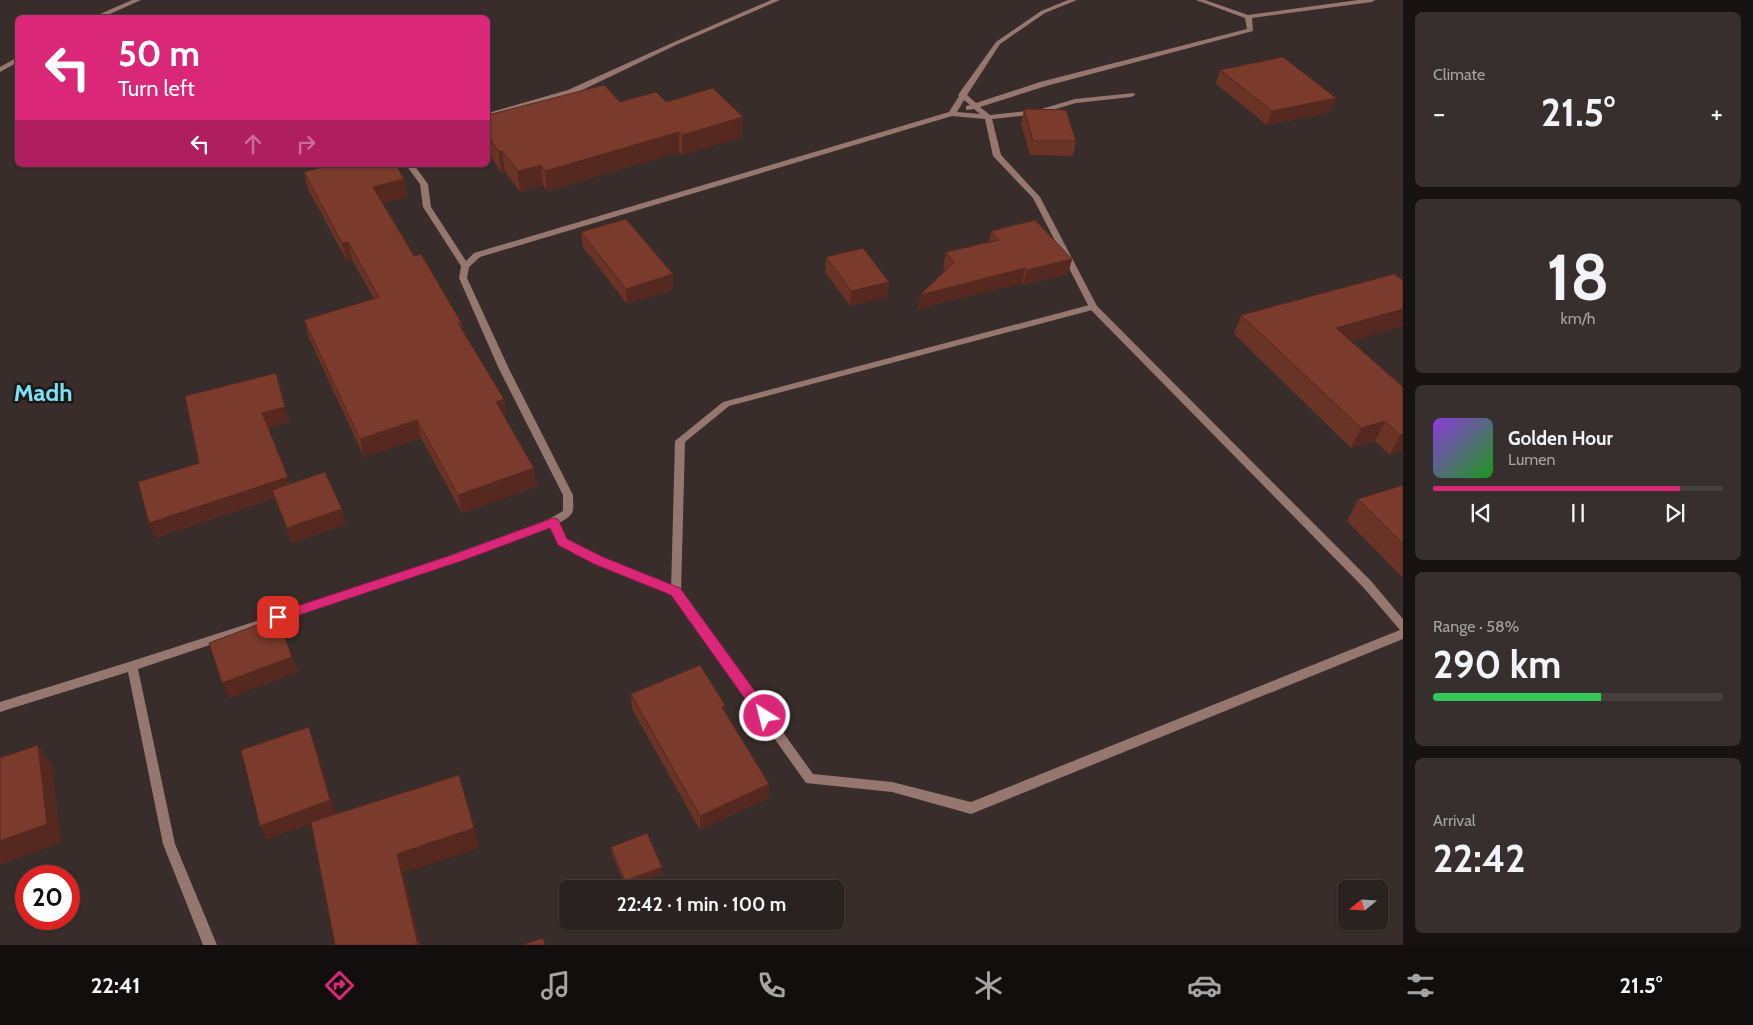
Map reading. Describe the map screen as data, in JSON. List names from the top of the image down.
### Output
{
  "districts": ["Madh"],
  "north": "left",
  "page": {
    "tile": [
      "Climate",
      ["18", "km/h"],
      ["Range · 58%", "290 km"],
      ["Arrival", "22:42"]
    ],
    "turn": ["50 m", "Turn left"],
    "heat": ["−", "21.5°", "+"],
    "song": ["Golden Hour", "Lumen"],
    "limit": "20",
    "trip": "22:42 · 1 min · 100 m",
    "tabs": ["22:41", "21.5°"]
  }
}
